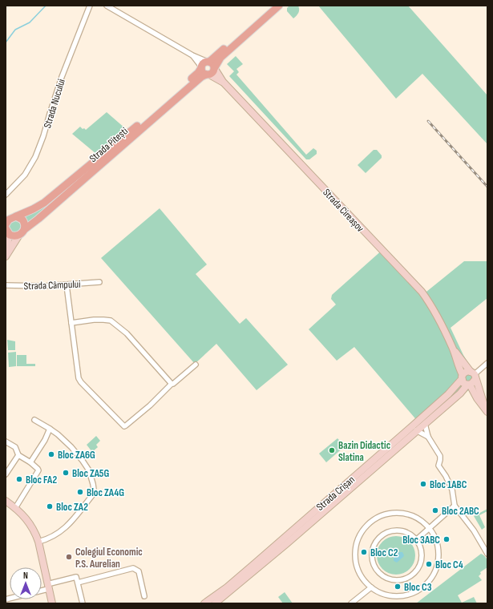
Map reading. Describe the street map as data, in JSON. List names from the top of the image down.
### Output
{
  "streets": {
    "main road": ["Strada Pitești", "Strada Cireașov", "Strada Crișan"],
    "street": ["Strada Nucului", "Strada Câmpului"]
  },
  "crossings": [
    ["Strada Pitești", "Strada Cireașov"],
    ["Strada Cireașov", "Strada Crișan"]
  ],
  "places": [
    "Bazin Didactic Slatina",
    "Bloc ZA6G",
    "Bloc ZA5G",
    "Bloc FA2",
    "Bloc 1ABC",
    "Bloc ZA4G",
    "Bloc ZA2",
    "Bloc 2ABC",
    "Bloc 3ABC",
    "Bloc C2",
    "Colegiul Economic P.S. Aurelian",
    "Bloc C4",
    "Bloc C3"
  ],
  "north": "top"
}
